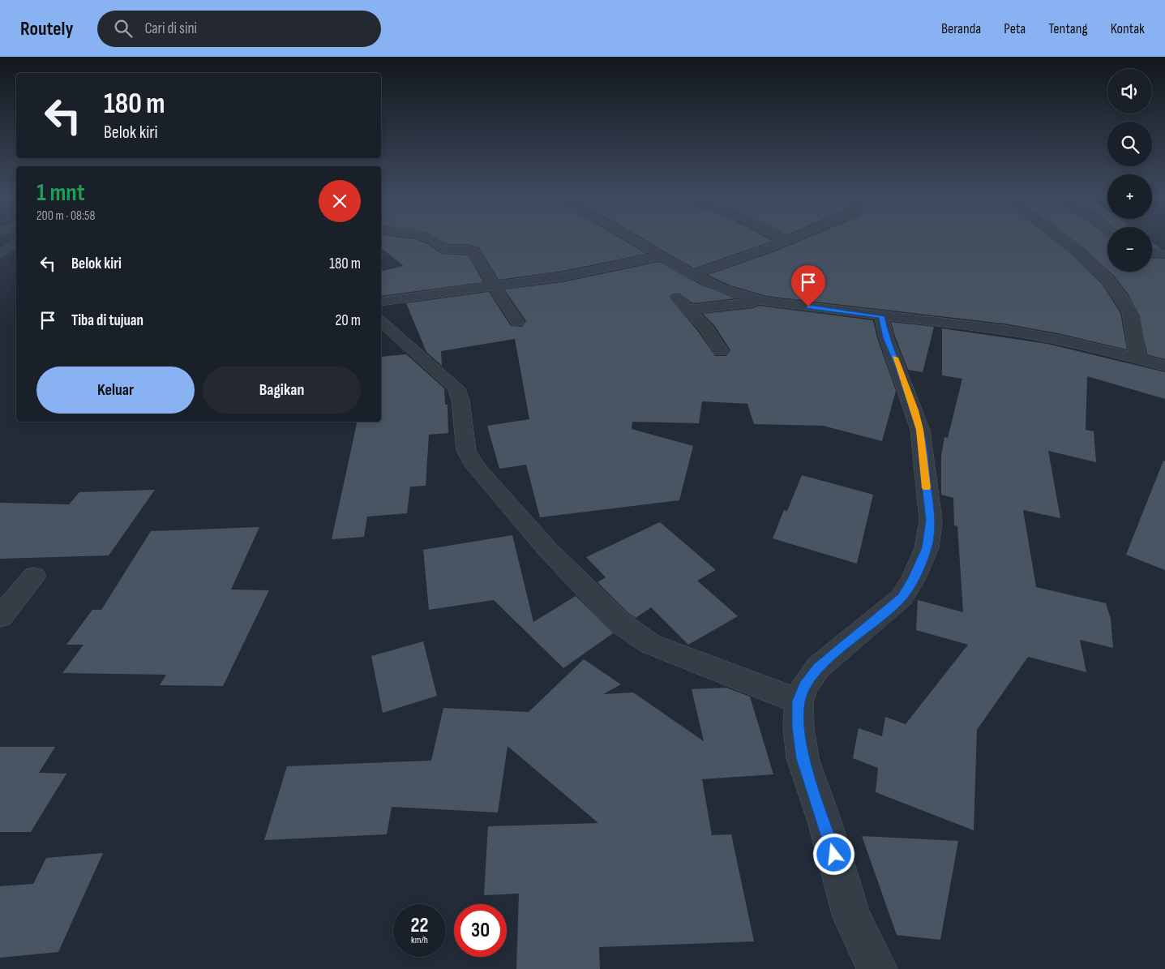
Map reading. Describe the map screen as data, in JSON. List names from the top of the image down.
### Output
{
  "page": {
    "header": "Routely",
    "search": "Cari di sini",
    "nav": [
      "Beranda",
      "Peta",
      "Tentang",
      "Kontak"
    ],
    "map_buttons": ["+", "−"],
    "turn": ["180 m", "Belok kiri"],
    "heading": ["1 mnt", "200 m · 08:58"],
    "list": [
      {
        "name": "Belok kiri",
        "value": "180 m"
      },
      {
        "name": "Tiba di tujuan",
        "value": "20 m"
      }
    ],
    "buttons": ["Keluar", "Bagikan"],
    "speed": "22 km/h",
    "limit": "30"
  }
}
